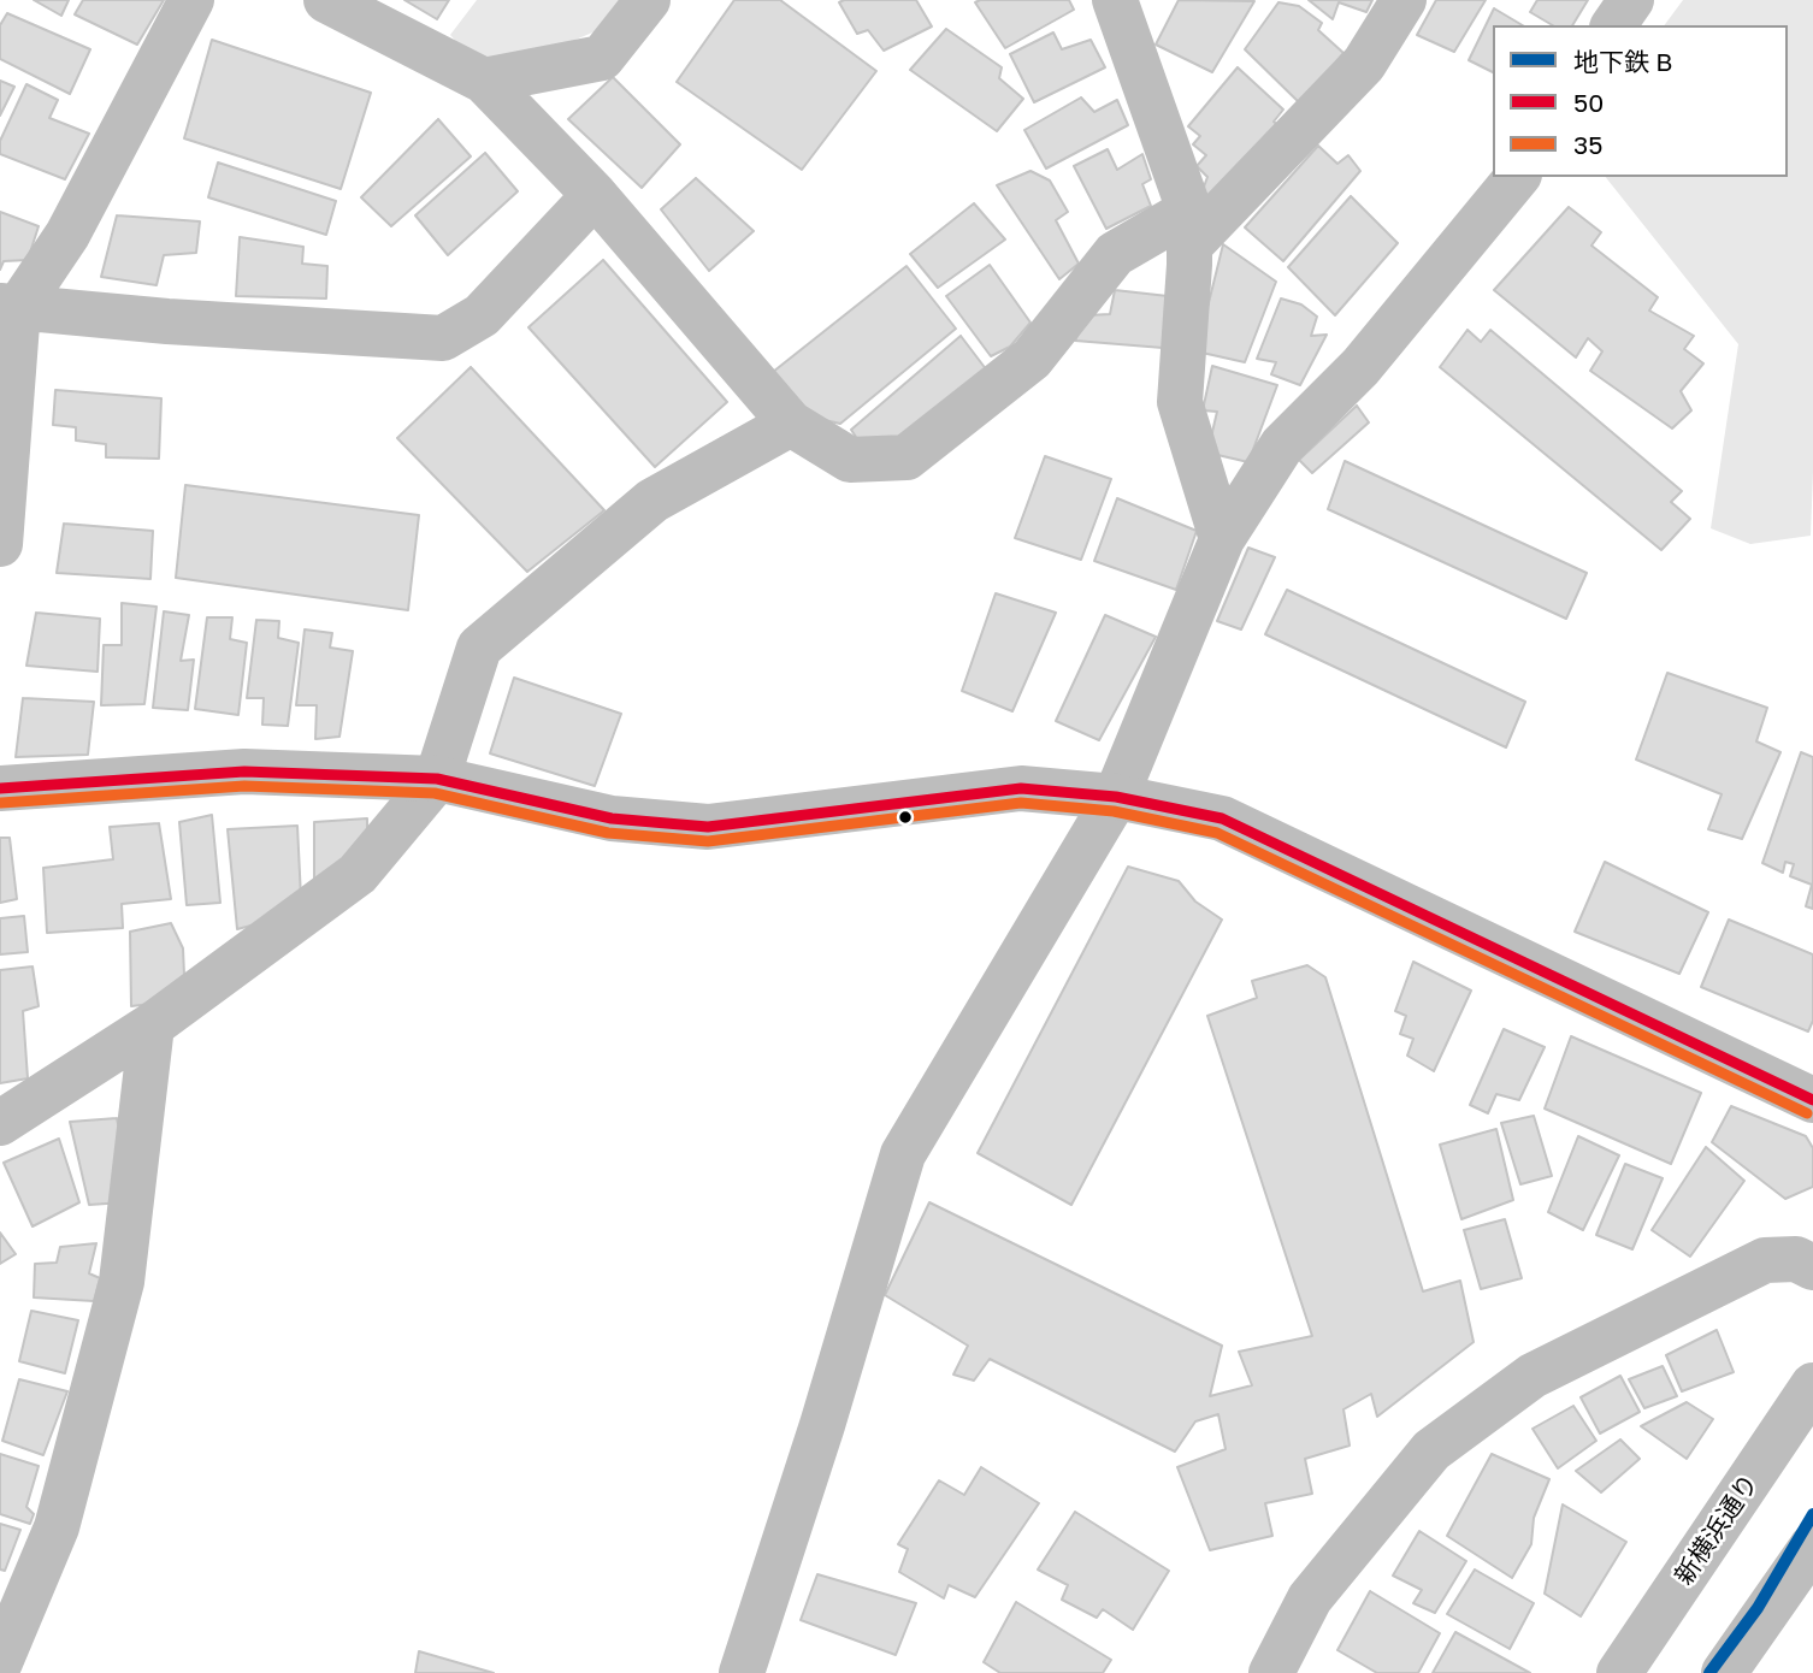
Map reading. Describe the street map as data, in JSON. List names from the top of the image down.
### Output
{
  "streets": {
    "street": ["新横浜通り"]
  },
  "lines": ["transit line 50", "transit line 35", "metro line B"],
  "legend": ["地下鉄 B", "50", "35"]
}
